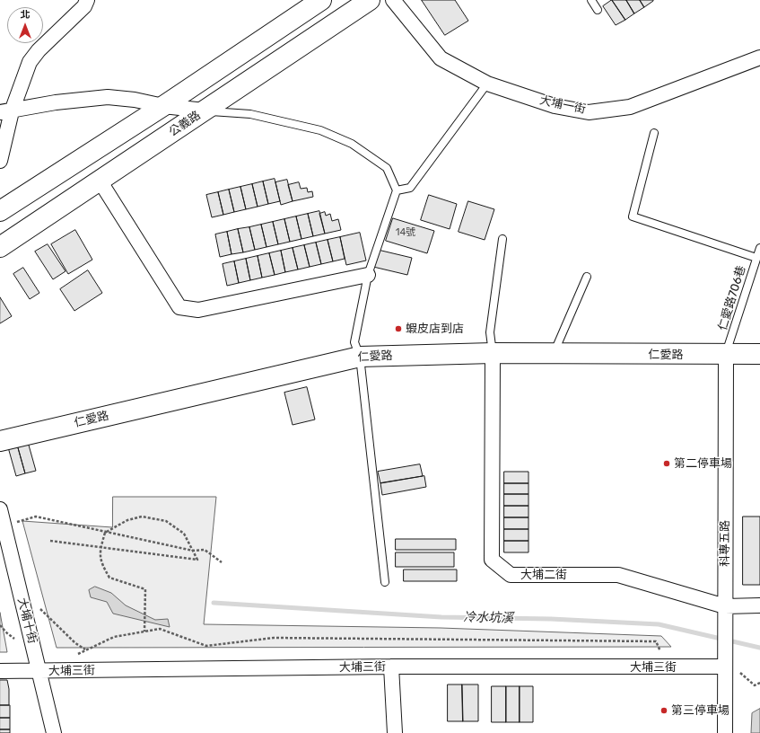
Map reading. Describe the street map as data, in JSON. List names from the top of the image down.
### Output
{
  "streets": {
    "main road": ["公義路", "仁愛路"],
    "street": [
      "大埔一街",
      "科專五路",
      "大埔二街",
      "大埔十街",
      "大埔三街"
    ],
    "lane": ["仁愛路706巷"]
  },
  "crossings": [
    ["仁愛路706巷", "仁愛路"],
    ["仁愛路706巷", "科專五路"],
    ["仁愛路", "科專五路"],
    ["仁愛路", "大埔二街"],
    ["科專五路", "大埔二街"],
    ["科專五路", "大埔三街"],
    ["大埔十街", "大埔三街"]
  ],
  "water": ["冷水坑溪"],
  "places": ["蝦皮店到店", "第二停車場", "第三停車場"],
  "house_numbers": ["14號"],
  "north": "top"
}
